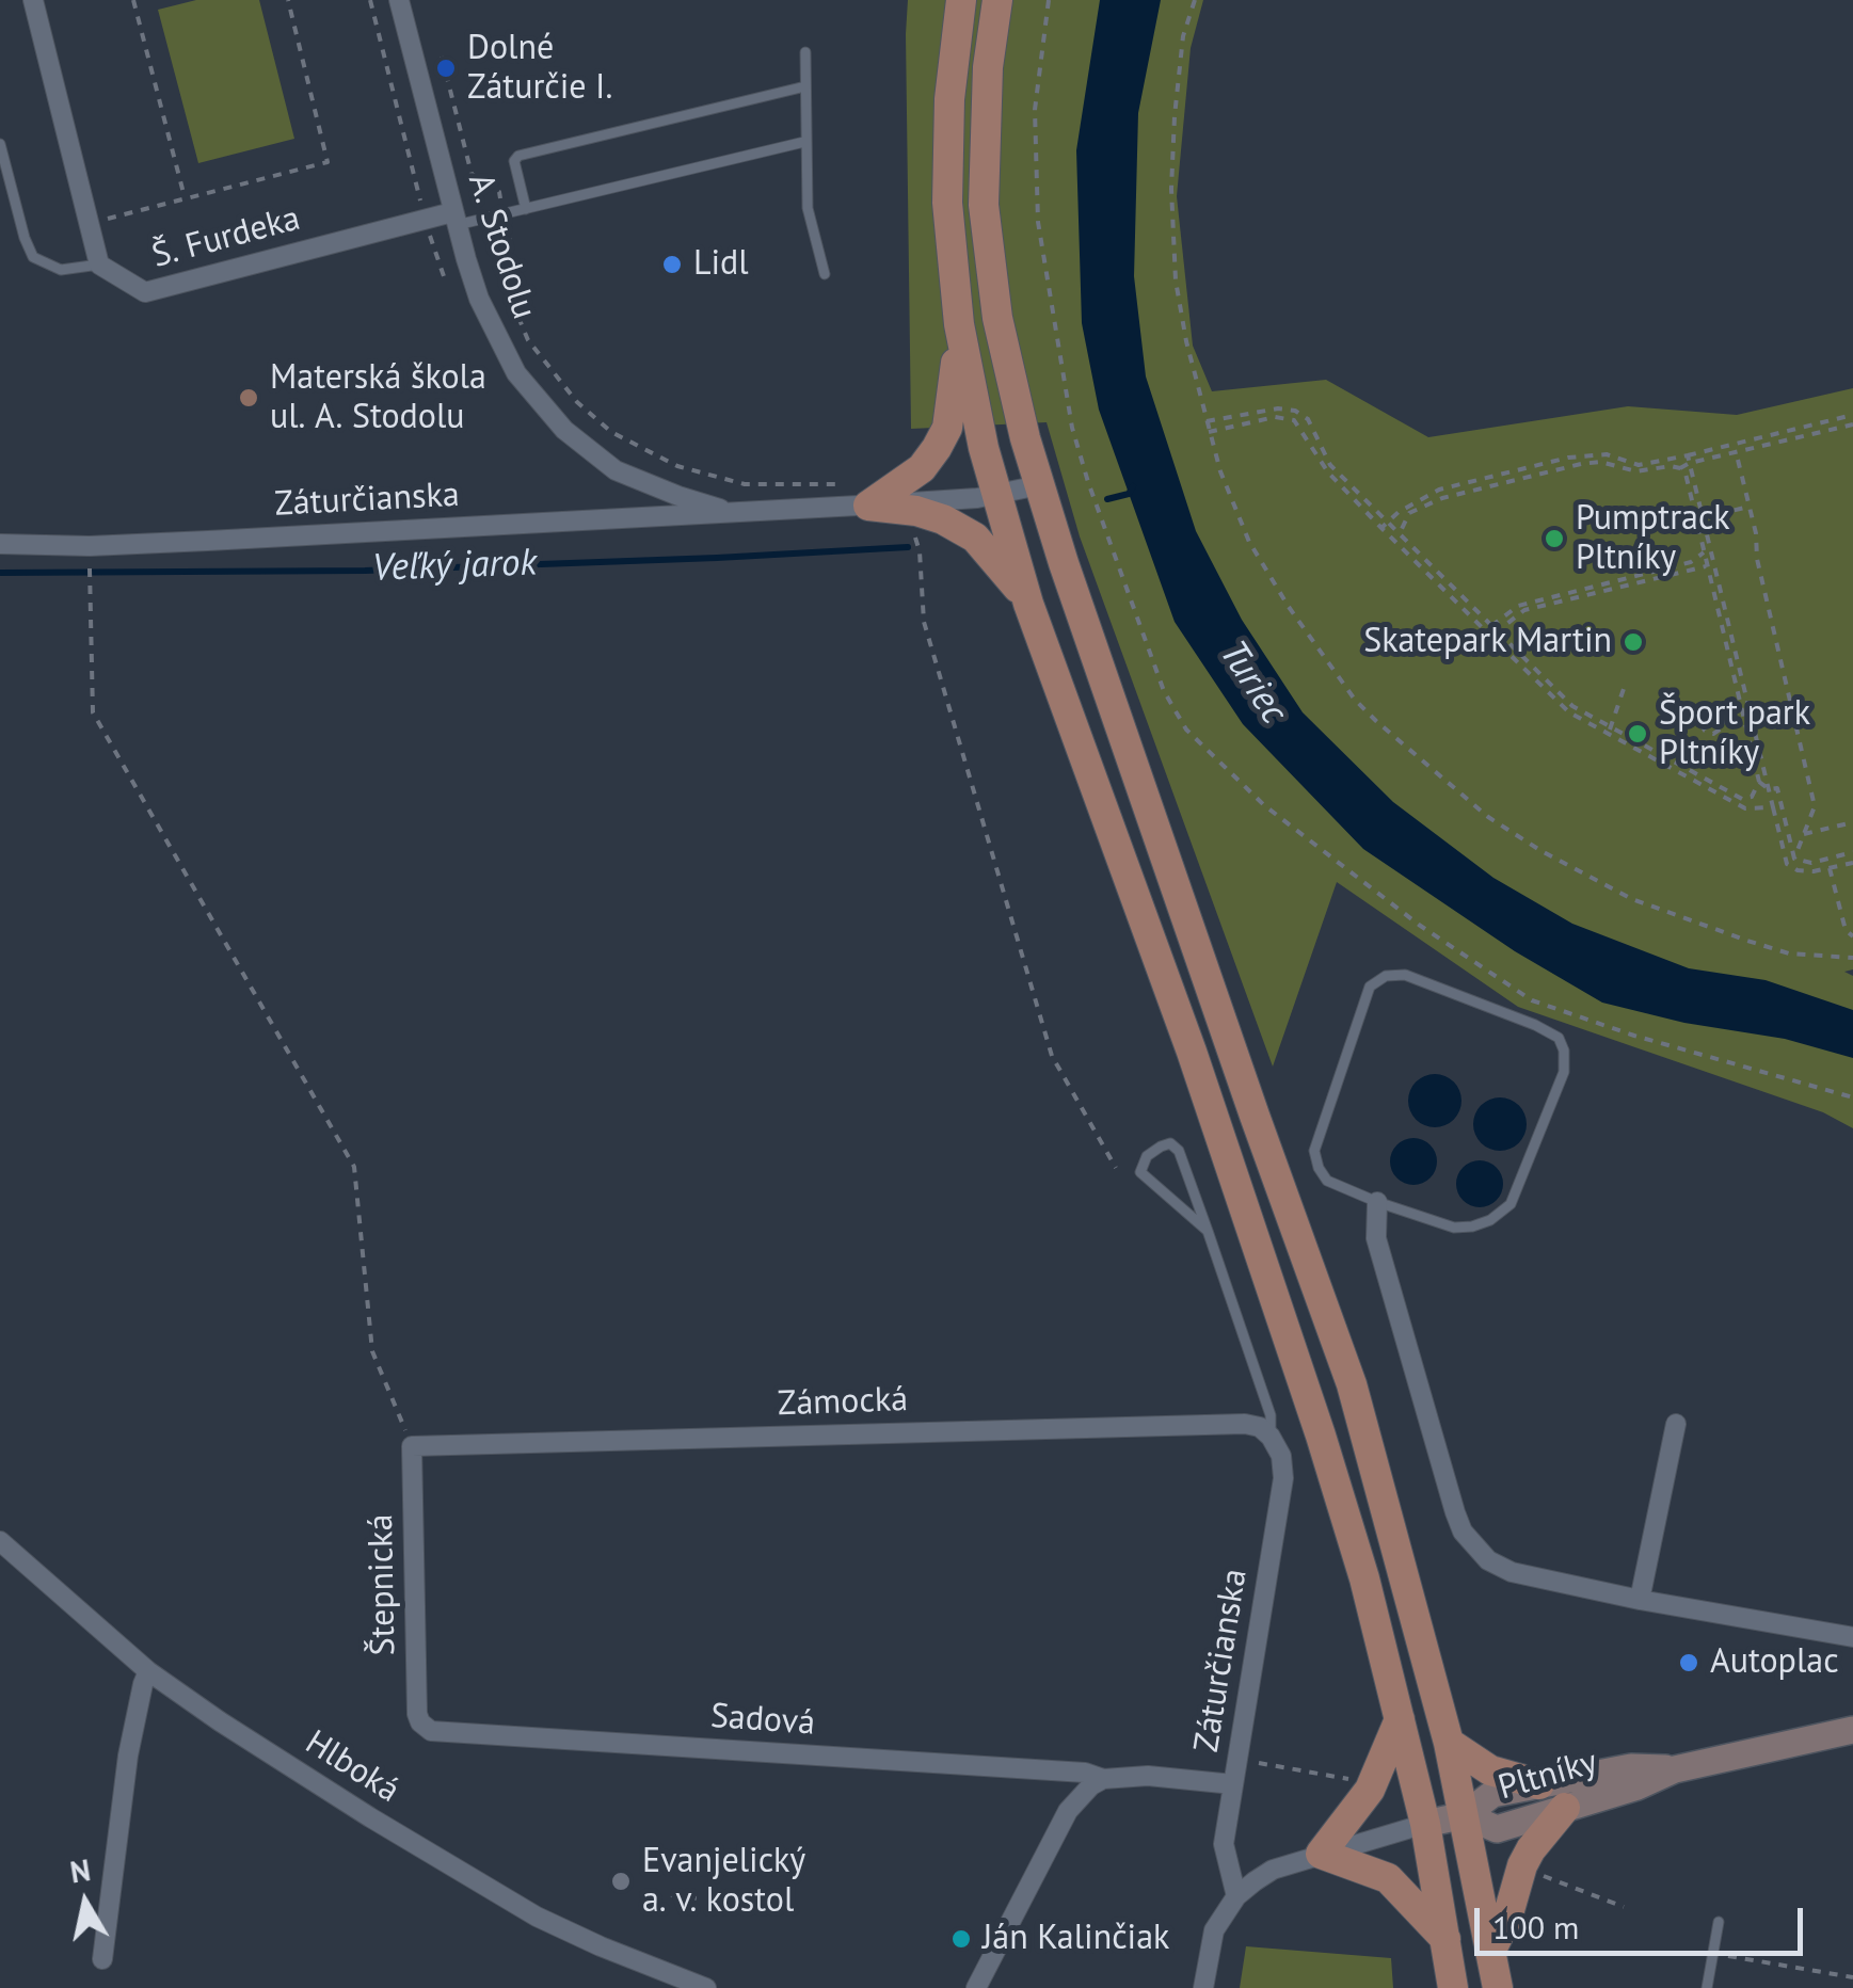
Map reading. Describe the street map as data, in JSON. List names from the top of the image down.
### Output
{
  "streets": {
    "street": [
      "Š. Furdeka",
      "A. Stodolu",
      "Záturčianska",
      "Zámocká",
      "Štepnická",
      "Sadová",
      "Hlboká",
      "Pltníky"
    ]
  },
  "crossings": [
    ["Š. Furdeka", "A. Stodolu"],
    ["A. Stodolu", "Záturčianska"],
    ["Záturčianska", "Zámocká"],
    ["Zámocká", "Štepnická"],
    ["Štepnická", "Sadová"]
  ],
  "water": ["Veľký jarok", "Turiec"],
  "places": [
    "Dolné Záturčie I.",
    "Lidl",
    "Materská škola ul. A. Stodolu",
    "Pumptrack Pltníky",
    "Skatepark Martin",
    "Šport park Pltníky",
    "Autoplac",
    "Evanjelický a. v. kostol",
    "Ján Kalinčiak"
  ],
  "scale_bar": "100 m",
  "north": "top"
}
